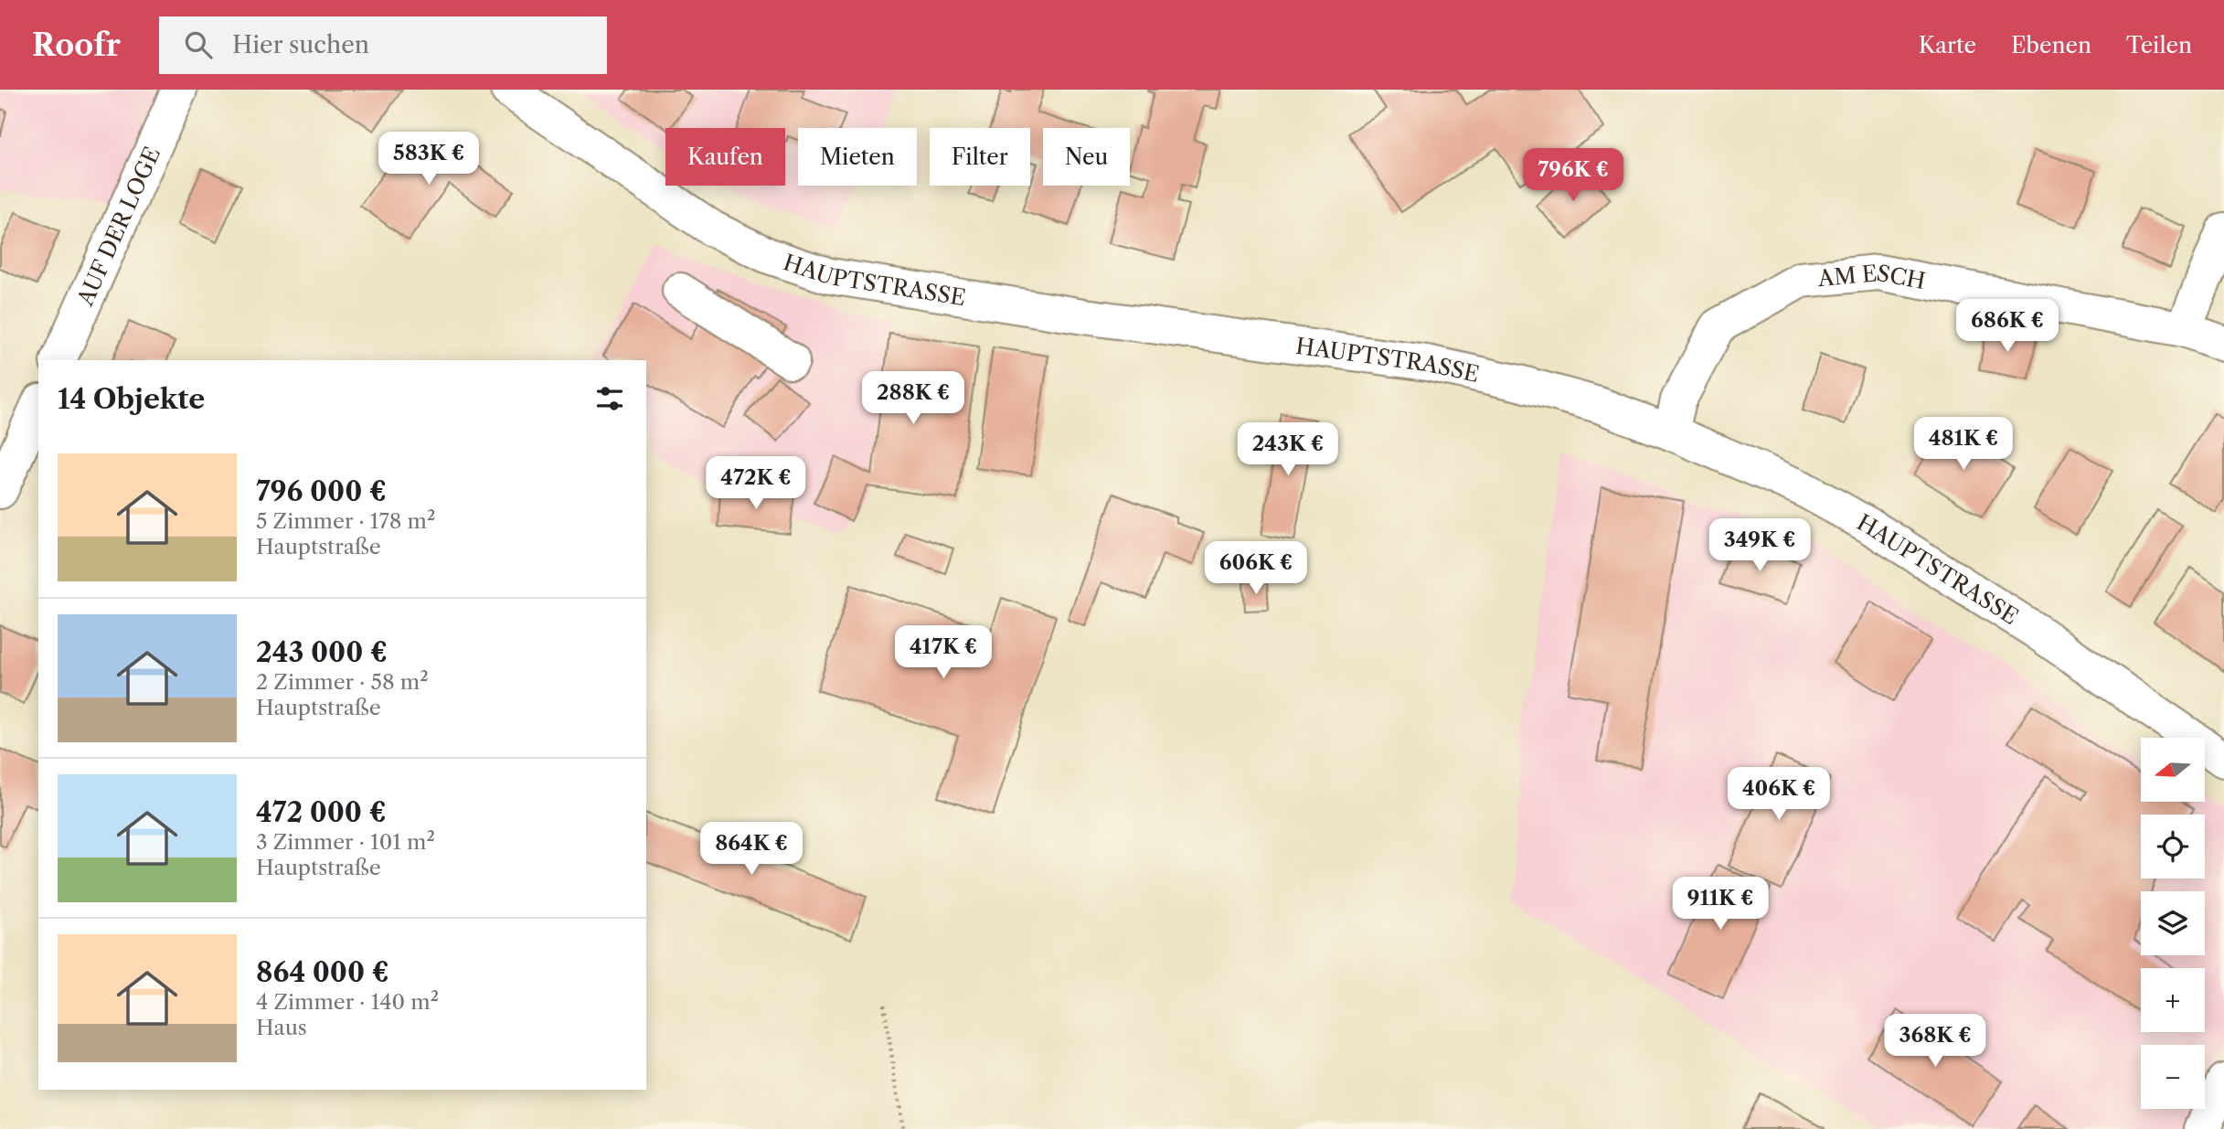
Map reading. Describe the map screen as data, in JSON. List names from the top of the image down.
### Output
{
  "streets": {
    "main road": ["AUF DER LOGE", "HAUPTSTRASSE", "AM ESCH"]
  },
  "crossings": [
    ["HAUPTSTRASSE", "AM ESCH"]
  ],
  "north": "left",
  "page": {
    "header": "Roofr",
    "search": "Hier suchen",
    "nav": ["Karte", "Ebenen", "Teilen"],
    "chip": [
      "Kaufen",
      "Mieten",
      "Filter",
      "Neu"
    ],
    "price": [
      "583K €",
      "796K €",
      "686K €",
      "288K €",
      "481K €",
      "243K €",
      "472K €",
      "349K €",
      "606K €",
      "417K €",
      "406K €",
      "864K €",
      "911K €",
      "368K €"
    ],
    "heading": "14 Objekte",
    "list": [
      {
        "name": "796 000 €",
        "note": "5 Zimmer · 178 m² · Hauptstraße"
      },
      {
        "name": "243 000 €",
        "note": "2 Zimmer · 58 m² · Hauptstraße"
      },
      {
        "name": "472 000 €",
        "note": "3 Zimmer · 101 m² · Hauptstraße"
      },
      {
        "name": "864 000 €",
        "note": "4 Zimmer · 140 m² · Haus"
      }
    ],
    "map_buttons": ["+", "−"]
  }
}
